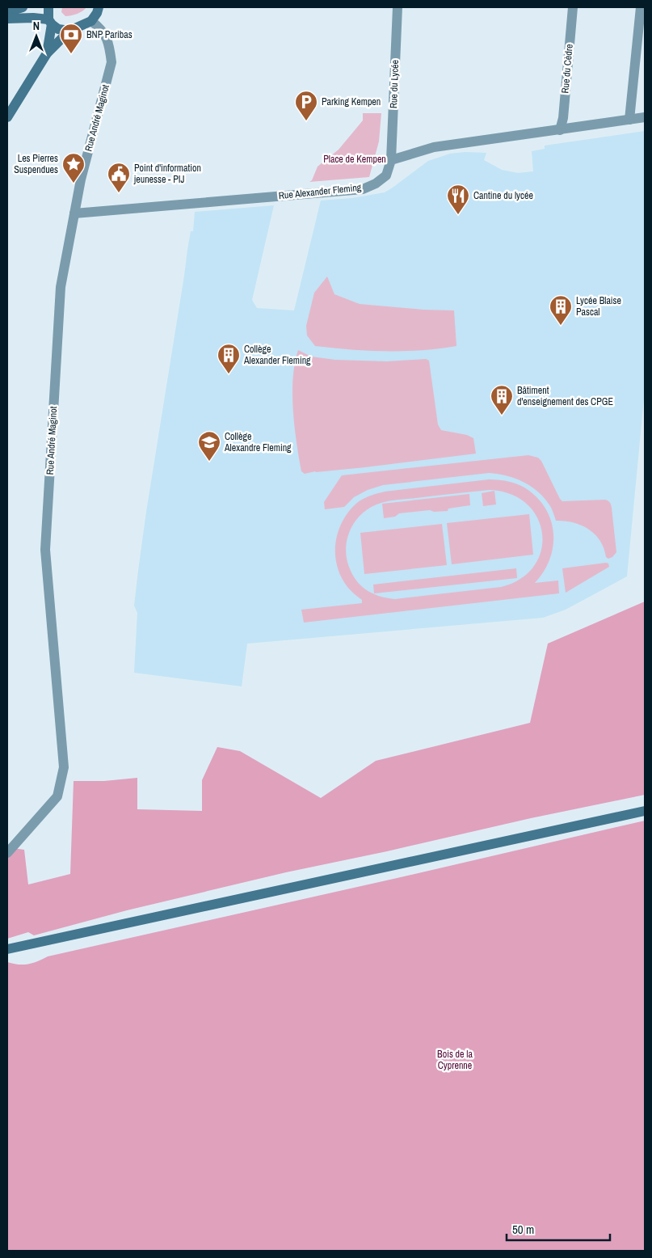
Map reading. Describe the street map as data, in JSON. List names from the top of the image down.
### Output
{
  "streets": {
    "street": [
      "Rue du Cèdre",
      "Rue du Lycée",
      "Rue André Maginot",
      "Rue Alexander Fleming"
    ]
  },
  "crossings": [
    ["Rue du Lycée", "Rue Alexander Fleming"],
    ["Rue André Maginot", "Rue Alexander Fleming"]
  ],
  "parks": ["Place de Kempen", "Bois de la Cyprenne"],
  "places": {
    "bank": ["BNP Paribas"],
    "parking": ["Parking Kempen"],
    "place": ["Les Pierres Suspendues"],
    "public building": ["Point d'information jeunesse - PIJ"],
    "restaurant": ["Cantine du lycée"],
    "building": ["Lycée Blaise Pascal", "Collège Alexander Fleming", "Bâtiment d'enseignement des CPGE"],
    "school or university": ["Collège Alexandre Fleming"]
  },
  "scale_bar": "50 m",
  "north": "top"
}
